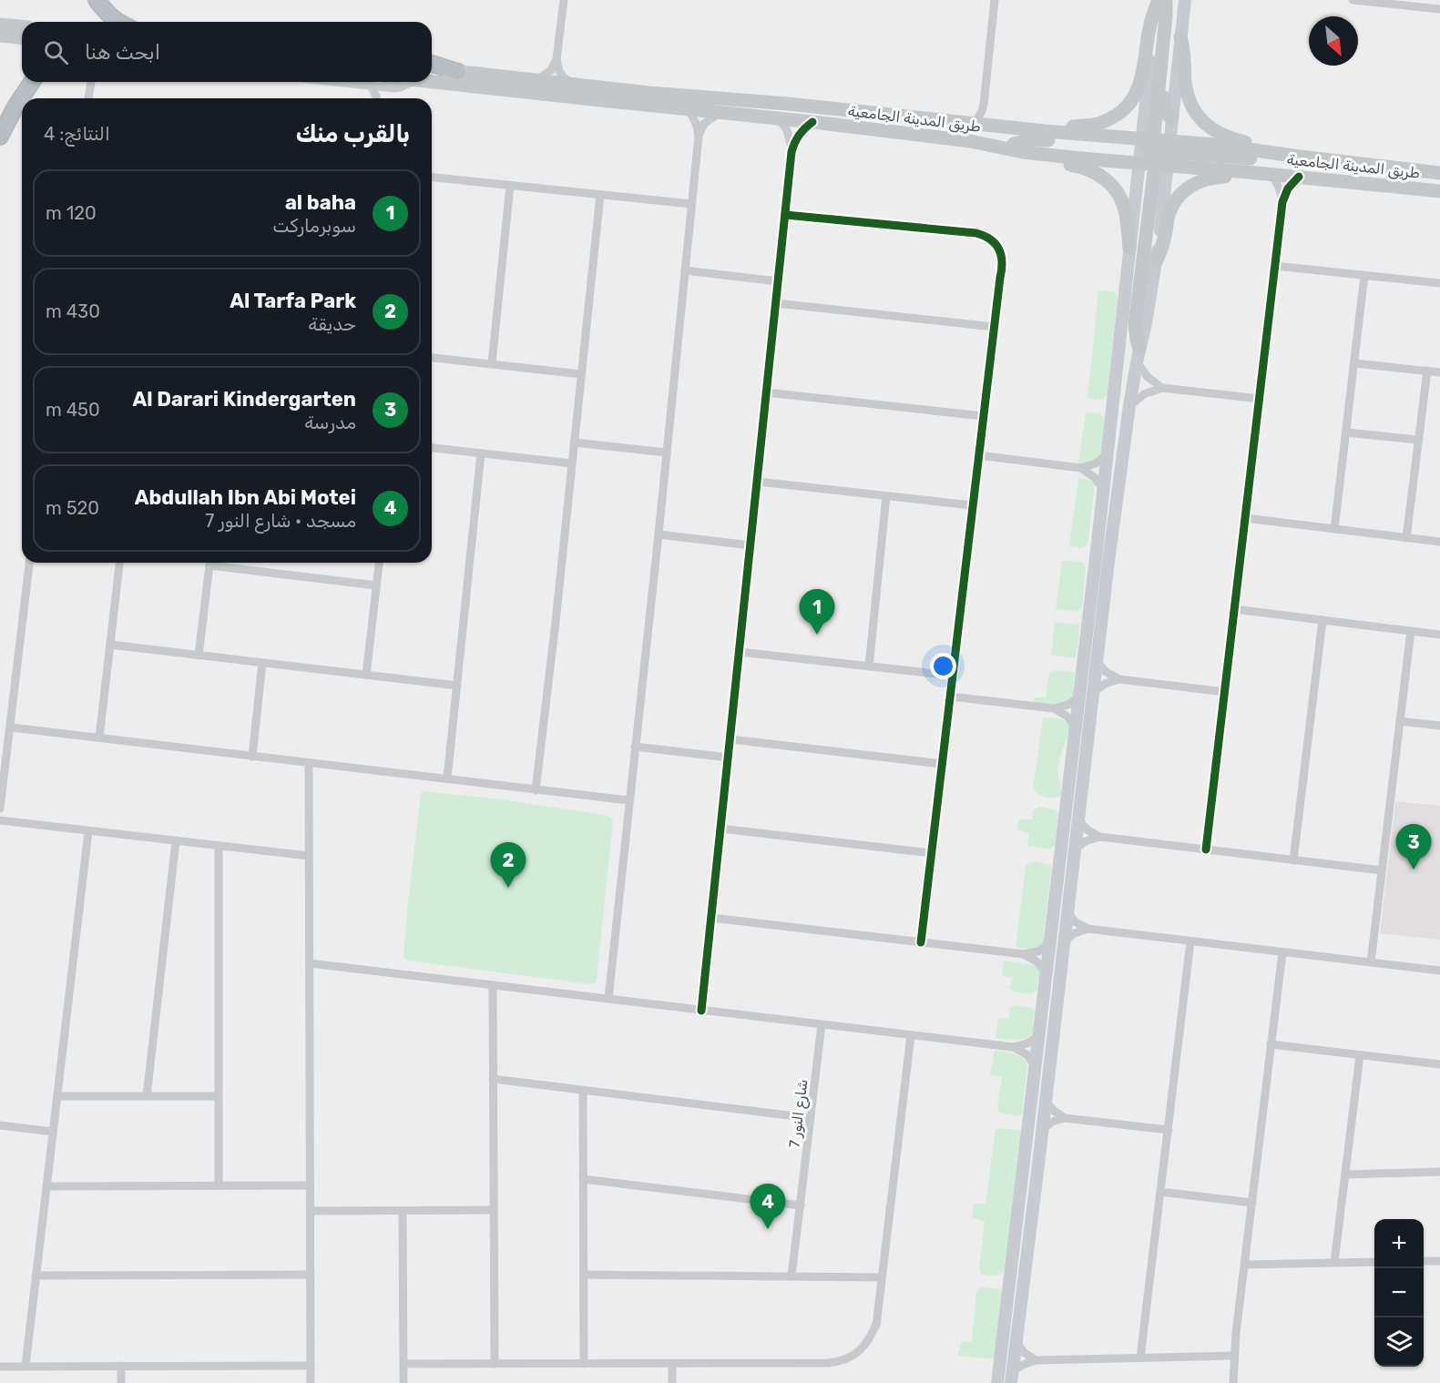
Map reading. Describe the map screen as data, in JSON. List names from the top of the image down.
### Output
{
  "streets": {
    "main road": ["طريق المدينة الجامعية"],
    "street": ["شارع النور 7"]
  },
  "north": "bottom right",
  "page": {
    "search": "ابحث هنا",
    "heading": ["بالقرب منك", "النتائج: 4"],
    "list": [
      {
        "mark": "1",
        "name": "al baha",
        "note": "سوبرماركت",
        "value": "120 m"
      },
      {
        "mark": "2",
        "name": "Al Tarfa Park",
        "note": "حديقة",
        "value": "430 m"
      },
      {
        "mark": "3",
        "name": "Al Darari Kindergarten",
        "note": "مدرسة",
        "value": "450 m"
      },
      {
        "mark": "4",
        "name": "Abdullah Ibn Abi Motei",
        "note": "مسجد · شارع النور 7",
        "value": "520 m"
      }
    ],
    "pins": [
      "1",
      "3",
      "2",
      "4"
    ],
    "map_buttons": ["+", "−"]
  }
}
